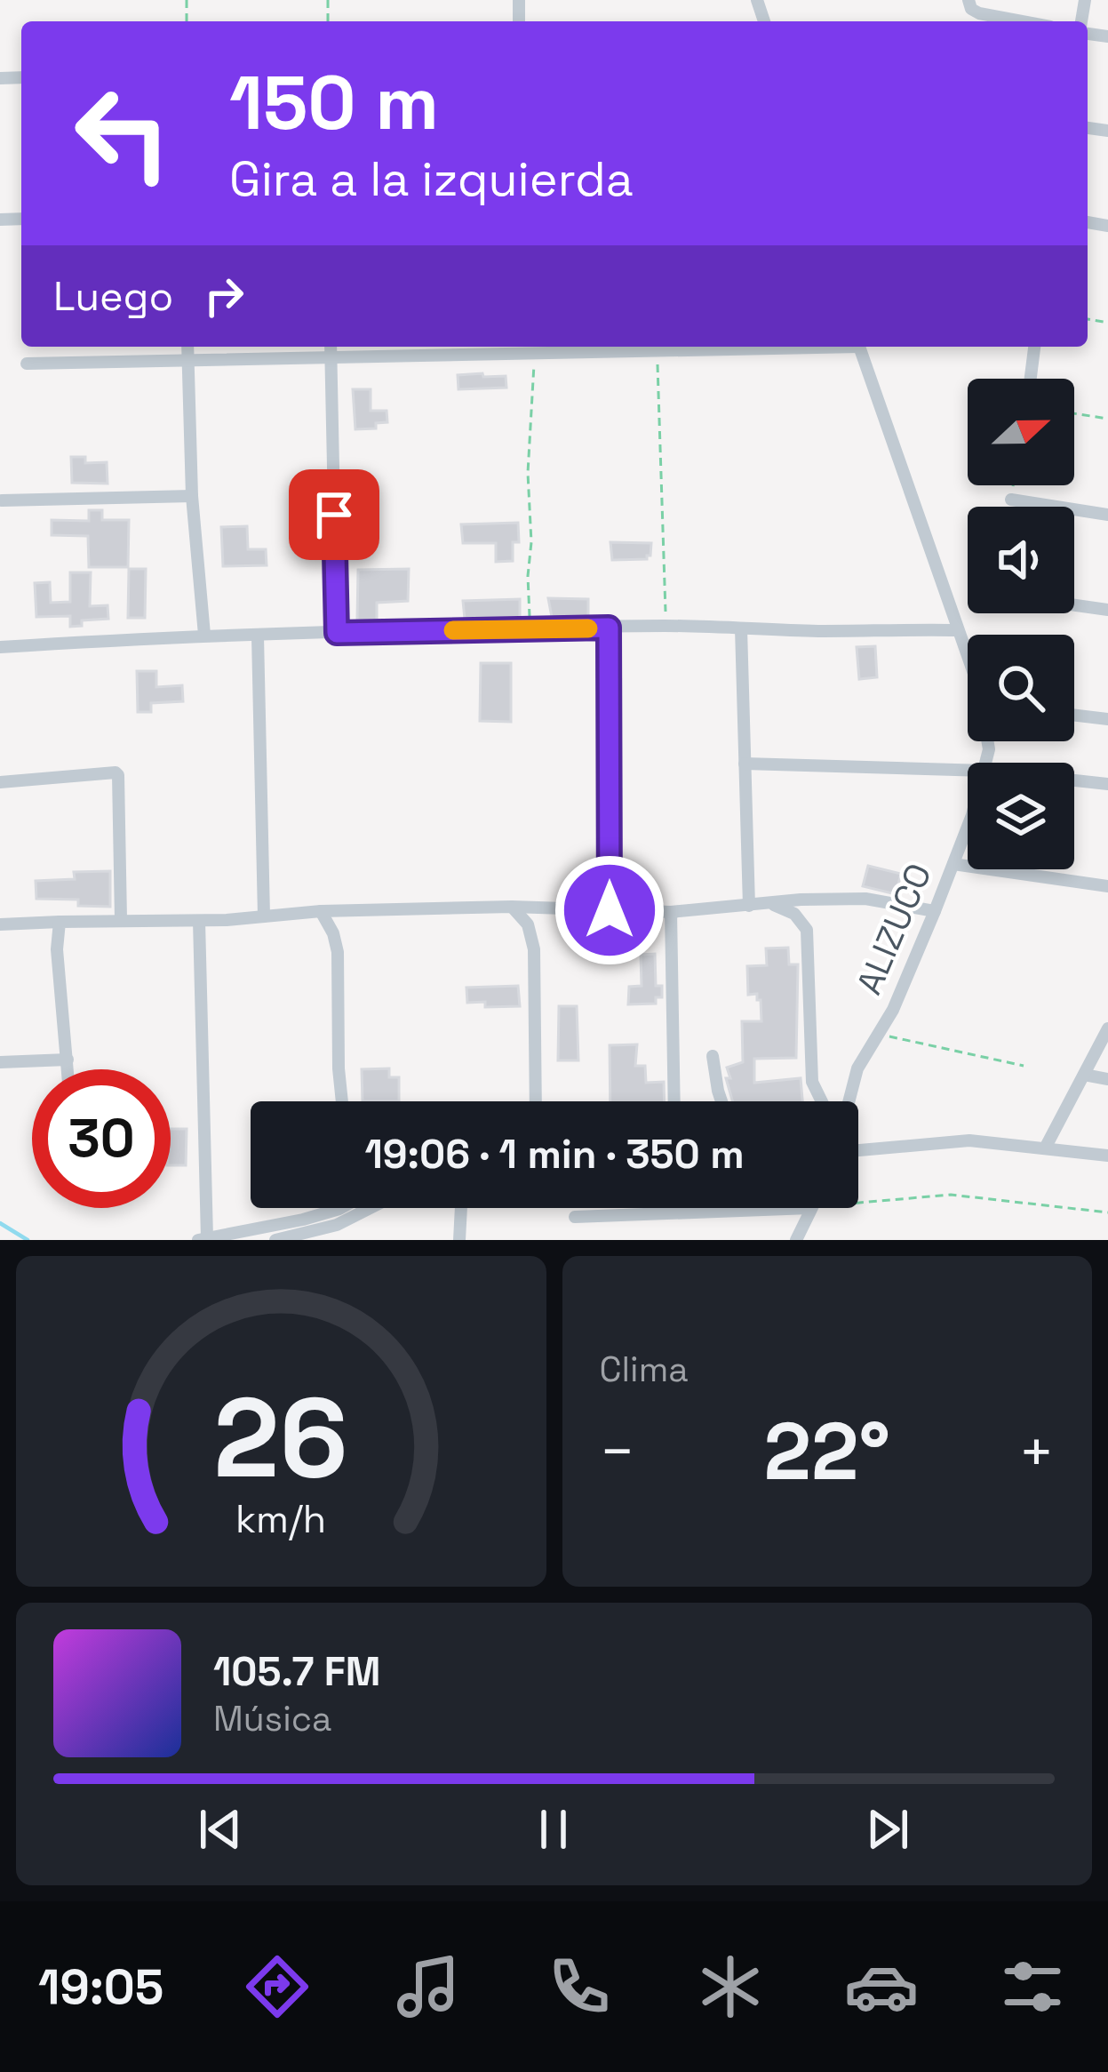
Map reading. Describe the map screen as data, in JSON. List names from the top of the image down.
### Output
{
  "streets": {
    "street": ["ALIZUCO"]
  },
  "north": "right",
  "page": {
    "turn": ["150 m", "Gira a la izquierda"],
    "then": "Luego",
    "limit": "30",
    "trip": "19:06 · 1 min · 350 m",
    "tile": "Clima",
    "heat": ["−", "22°", "+"],
    "song": ["105.7 FM", "Música"],
    "tabs": "19:05",
    "gauge": ["26", "km/h"]
  }
}
